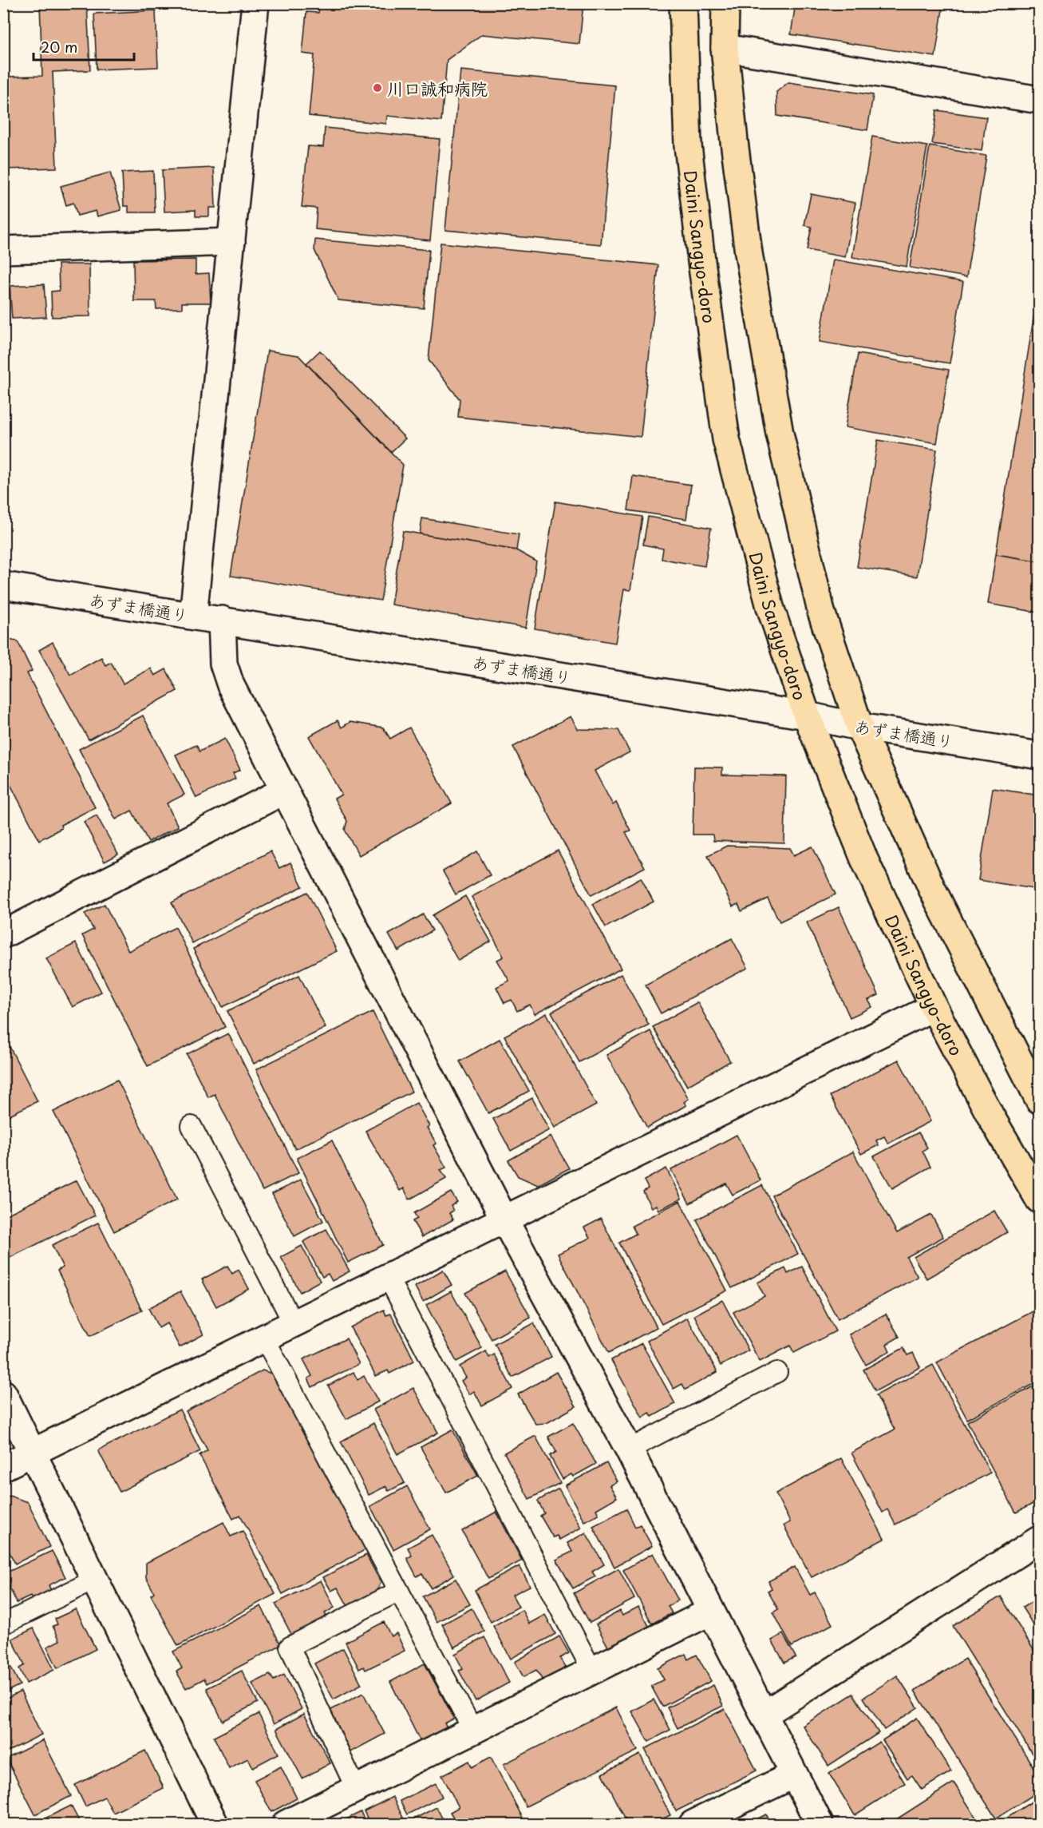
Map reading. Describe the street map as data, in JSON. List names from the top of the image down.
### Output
{
  "streets": {
    "main road": ["Daini Sangyo-doro"],
    "street": ["あずま橋通り"]
  },
  "crossings": [
    ["Daini Sangyo-doro", "あずま橋通り"]
  ],
  "places": ["川口誠和病院"],
  "scale_bar": "20 m"
}
